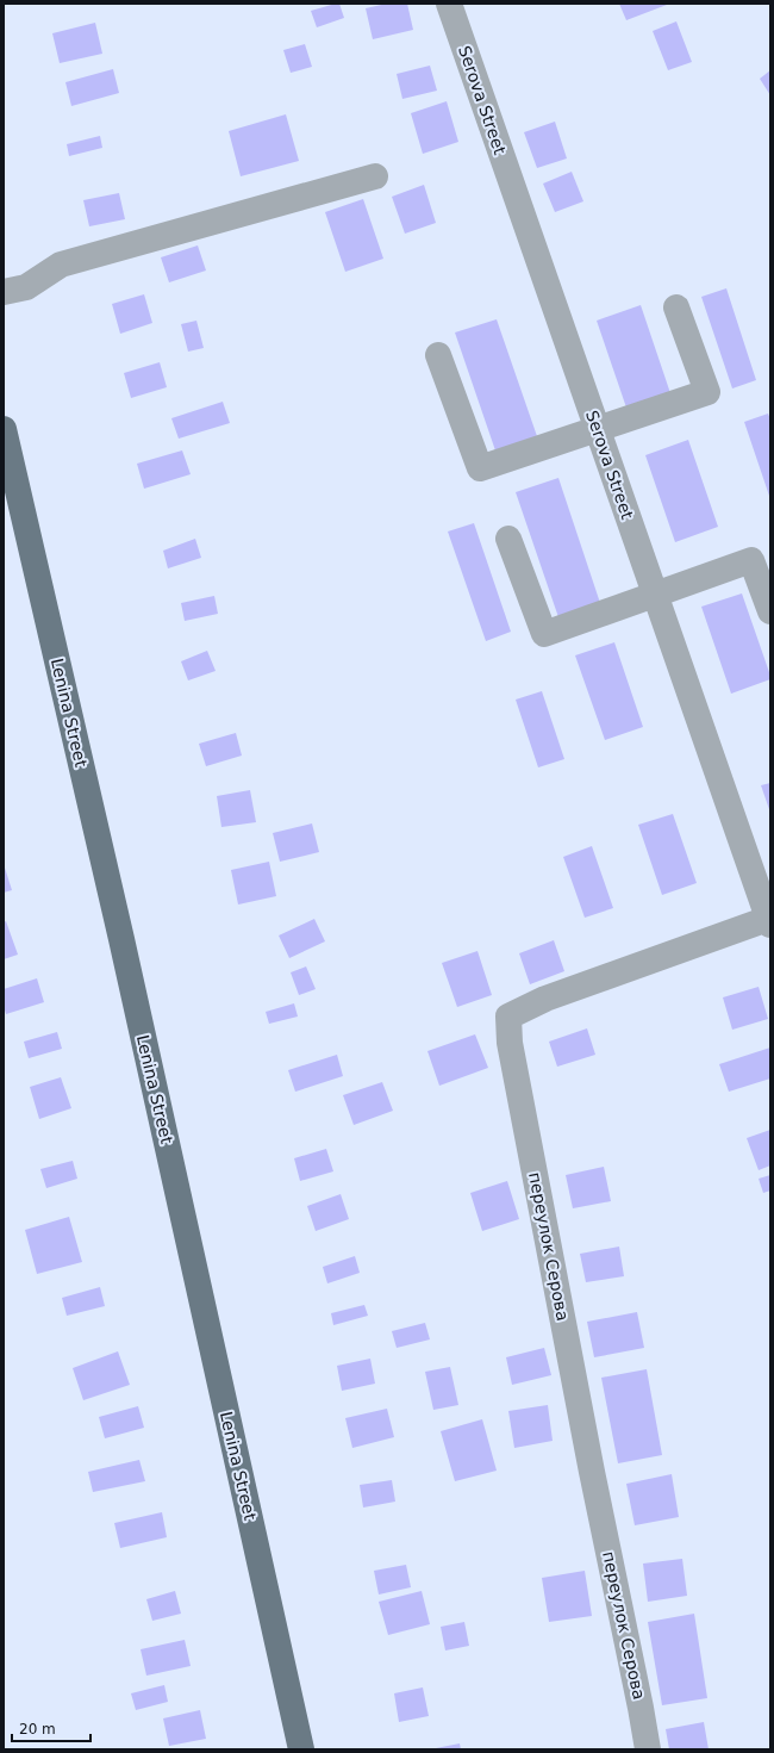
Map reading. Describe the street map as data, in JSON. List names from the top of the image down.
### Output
{
  "streets": {
    "main road": ["Lenina Street"],
    "street": ["Serova Street", "переулок Серова"]
  },
  "crossings": [
    ["Serova Street", "переулок Серова"]
  ],
  "scale_bar": "20 m"
}
